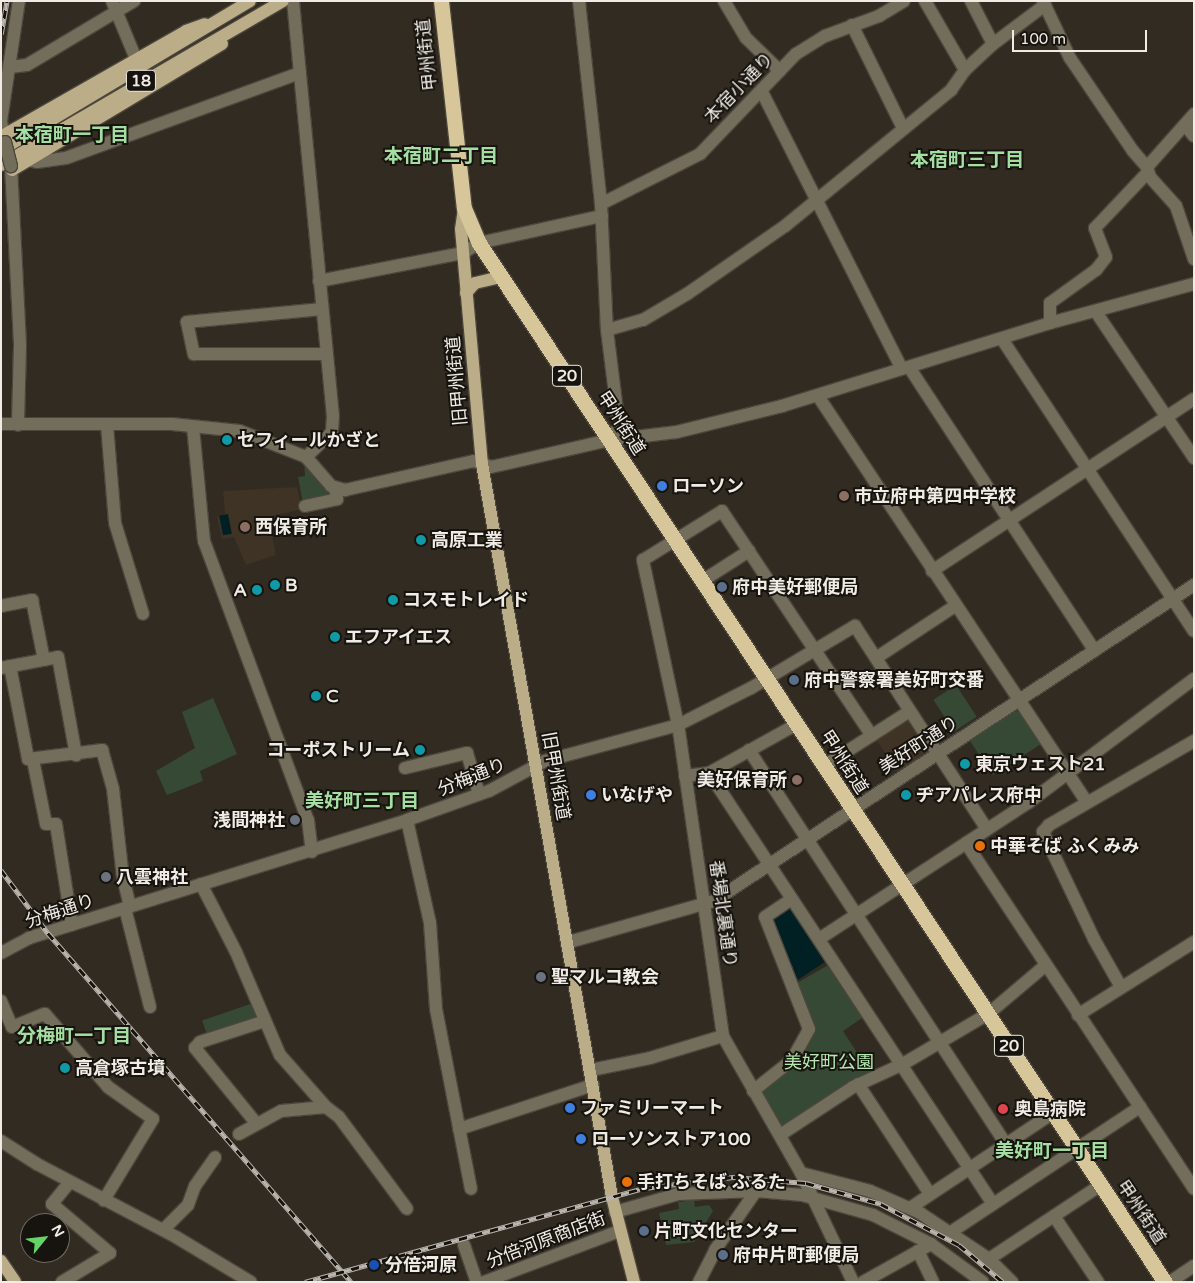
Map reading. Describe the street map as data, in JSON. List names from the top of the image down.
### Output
{
  "streets": {
    "highway": ["甲州街道", "20"],
    "main road": ["18", "旧甲州街道"],
    "street": [
      "本宿小通り",
      "美好町通り",
      "分梅通り",
      "番場北裏通り",
      "分倍河原商店街"
    ]
  },
  "crossings": [
    ["甲州街道", "本宿小通り"],
    ["甲州街道", "20"],
    ["甲州街道", "旧甲州街道"],
    ["甲州街道", "美好町通り"],
    ["甲州街道", "分梅通り"],
    ["甲州街道", "番場北裏通り"],
    ["本宿小通り", "20"],
    ["本宿小通り", "旧甲州街道"],
    ["20", "旧甲州街道"],
    ["旧甲州街道", "美好町通り"],
    ["旧甲州街道", "分梅通り"],
    ["旧甲州街道", "分倍河原商店街"],
    ["美好町通り", "番場北裏通り"],
    ["分梅通り", "番場北裏通り"]
  ],
  "districts": [
    "本宿町一丁目",
    "本宿町二丁目",
    "本宿町三丁目",
    "美好町三丁目",
    "分梅町一丁目",
    "美好町一丁目"
  ],
  "parks": ["美好町公園"],
  "places": [
    "セフィールかざと",
    "ローソン",
    "市立府中第四中学校",
    "西保育所",
    "高原工業",
    "B",
    "府中美好郵便局",
    "A",
    "コスモトレイド",
    "エフアイエス",
    "府中警察署美好町交番",
    "C",
    "コーポストリーム",
    "東京ウェスト21",
    "美好保育所",
    "いなげや",
    "ヂアパレス府中",
    "浅間神社",
    "中華そば ふくみみ",
    "八雲神社",
    "聖マルコ教会",
    "高倉塚古墳",
    "ファミリーマート",
    "奥島病院",
    "ローソンストア100",
    "手打ちそば ふるた",
    "片町文化センター",
    "府中片町郵便局",
    "分倍河原"
  ],
  "scale_bar": "100 m",
  "north": "top right"
}
